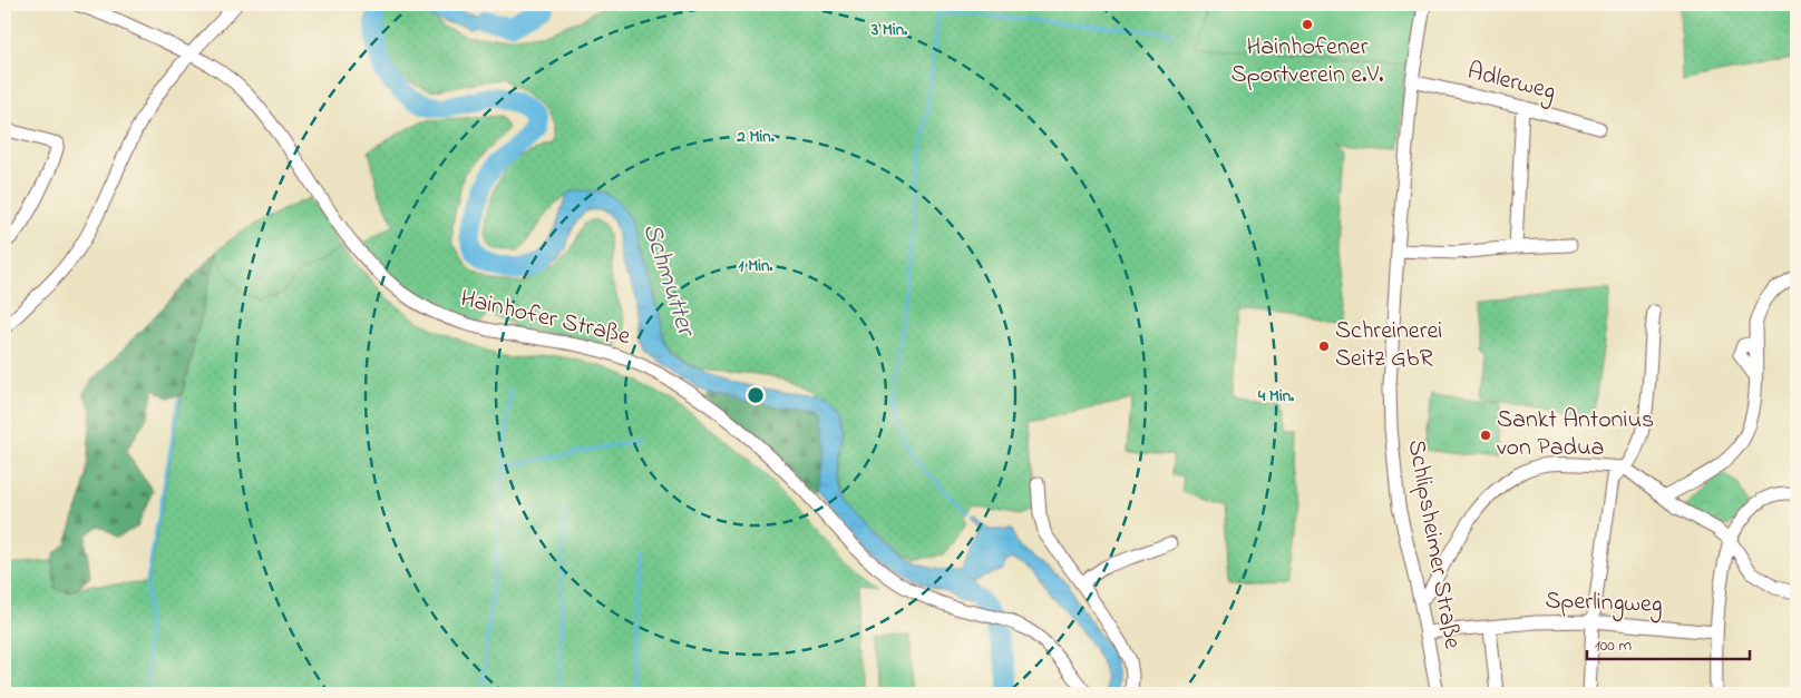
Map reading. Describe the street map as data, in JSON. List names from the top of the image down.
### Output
{
  "streets": {
    "street": [
      "Adlerweg",
      "Hainhofer Straße",
      "Schlipsheimer Straße",
      "Sperlingweg"
    ]
  },
  "crossings": [
    ["Adlerweg", "Schlipsheimer Straße"],
    ["Schlipsheimer Straße", "Sperlingweg"]
  ],
  "water": ["Schmutter"],
  "places": ["Hainhofener Sportverein e.V.", "Schreinerei Seitz GbR", "Sankt Antonius von Padua"],
  "scale_bar": "100 m",
  "rings": [
    "3 Min.",
    "2 Min.",
    "1 Min.",
    "4 Min."
  ]
}
